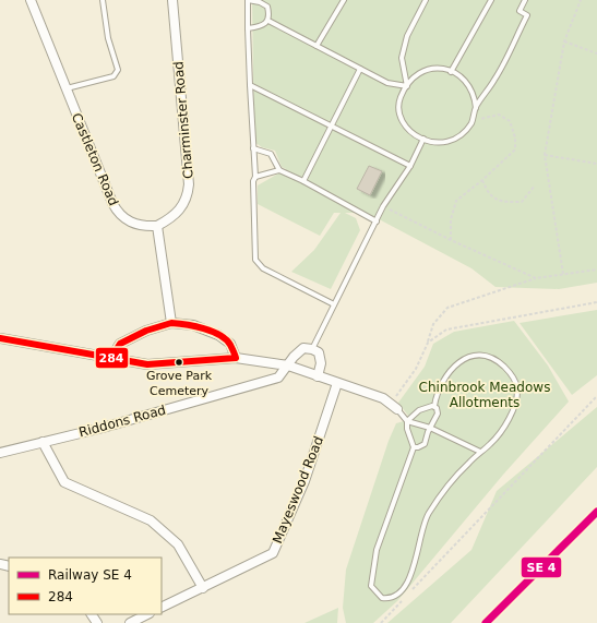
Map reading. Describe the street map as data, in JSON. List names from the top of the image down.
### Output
{
  "streets": {
    "street": [
      "Charminster Road",
      "Castleton Road",
      "Riddons Road",
      "Mayeswood Road"
    ]
  },
  "crossings": [
    ["Charminster Road", "Castleton Road"]
  ],
  "parks": ["Chinbrook Meadows Allotments"],
  "places": ["Grove Park Cemetery"],
  "lines": ["transit line 284"],
  "legend": ["Railway SE 4", "284"]
}
